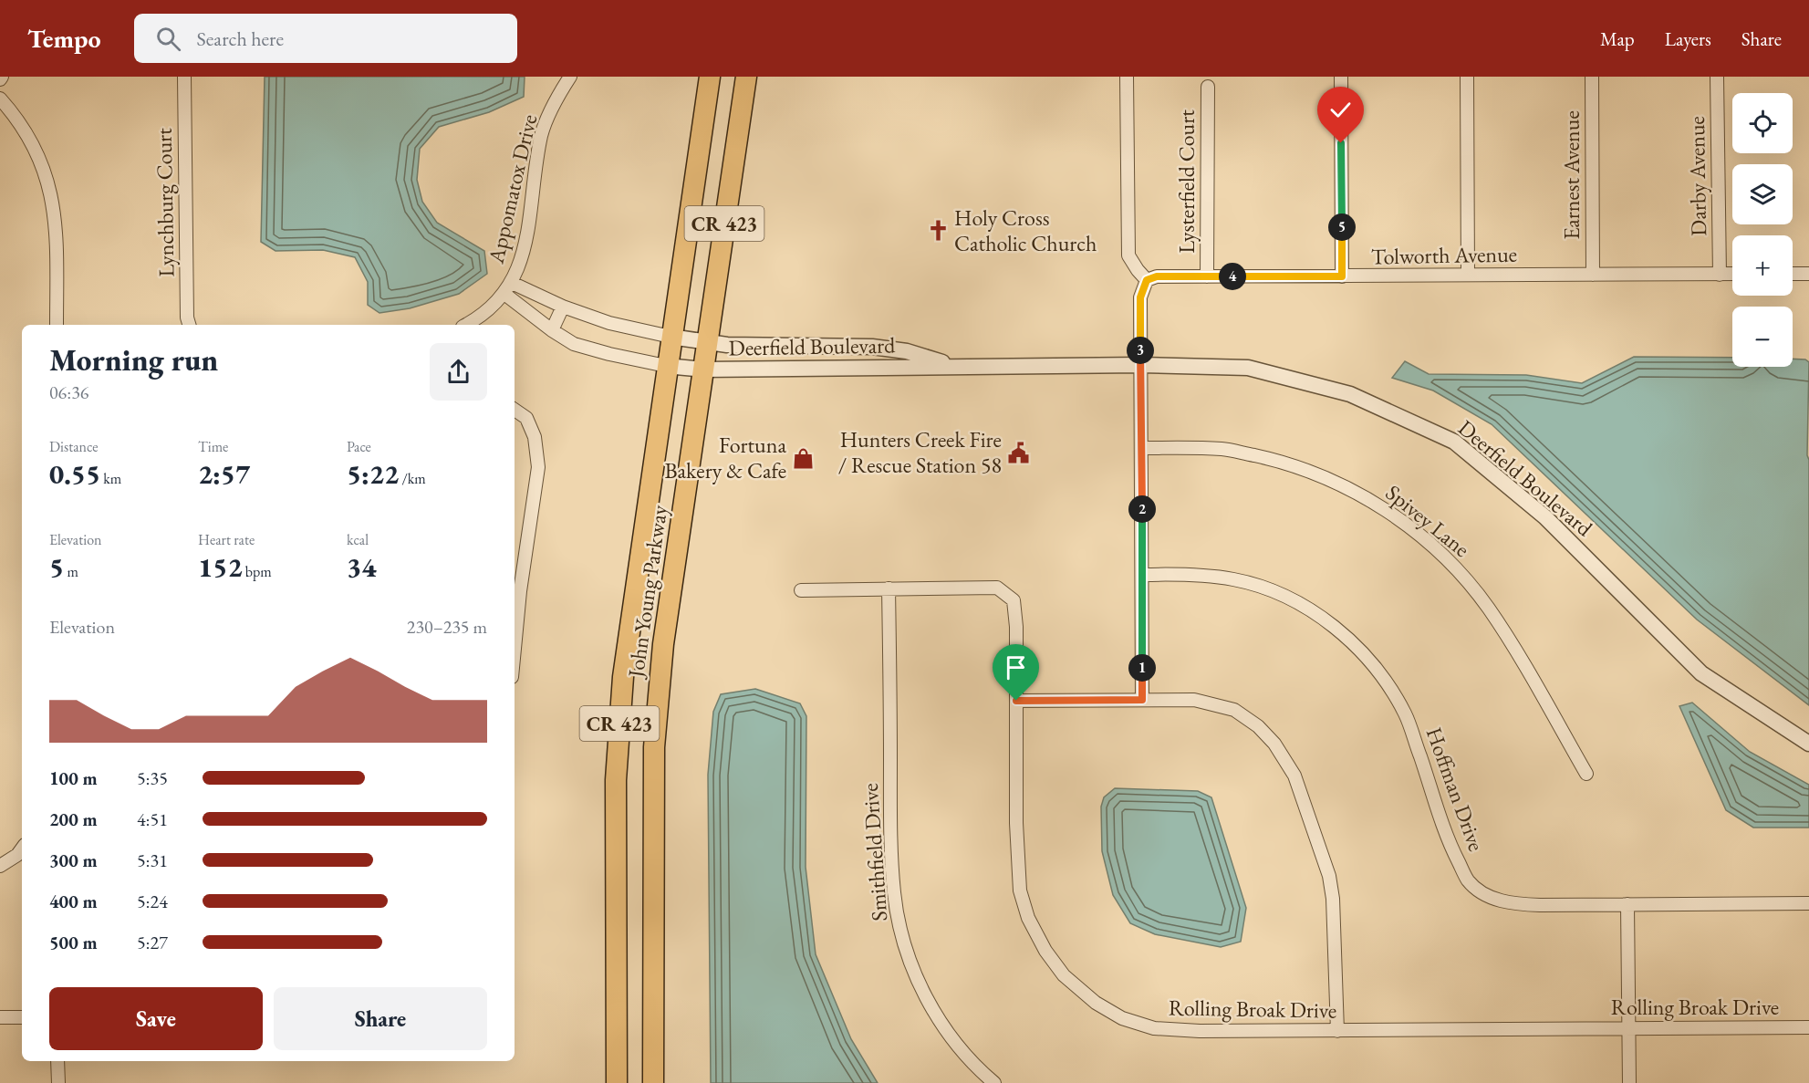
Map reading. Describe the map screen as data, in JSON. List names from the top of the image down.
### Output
{
  "streets": {
    "highway": ["CR 423", "John Young Parkway"],
    "street": [
      "Earnest Avenue",
      "Darby Avenue",
      "Lysterfield Court",
      "Appomatox Drive",
      "Lynchburg Court",
      "Tolworth Avenue",
      "Deerfield Boulevard",
      "Spivey Lane",
      "Hoffman Drive",
      "Smithfield Drive",
      "Rolling Broak Drive"
    ]
  },
  "crossings": [
    ["Earnest Avenue", "Tolworth Avenue"],
    ["Darby Avenue", "Tolworth Avenue"],
    ["Lysterfield Court", "Tolworth Avenue"],
    ["Deerfield Boulevard", "John Young Parkway"],
    ["Smithfield Drive", "Rolling Broak Drive"]
  ],
  "places": {
    "church": ["Holy Cross Catholic Church"],
    "public building": ["Hunters Creek Fire / Rescue Station 58"],
    "shop": ["Fortuna Bakery & Cafe"]
  },
  "page": {
    "header": "Tempo",
    "search": "Search here",
    "nav": ["Map", "Layers", "Share"],
    "map_buttons": ["+", "−"],
    "pins": [
      "5",
      "4",
      "3",
      "2",
      "1"
    ],
    "heading": ["Morning run", "06:36"],
    "stats": [
      ["Distance", "0.55 km"],
      ["Time", "2:57"],
      ["Pace", "5:22 /km"],
      ["Elevation", "5 m"],
      ["Heart rate", "152 bpm"],
      ["kcal", "34"]
    ],
    "chart": ["Elevation", "230–235 m"],
    "list": [
      {
        "name": "100 m",
        "note": "5:35"
      },
      {
        "name": "200 m",
        "note": "4:51"
      },
      {
        "name": "300 m",
        "note": "5:31"
      },
      {
        "name": "400 m",
        "note": "5:24"
      },
      {
        "name": "500 m",
        "note": "5:27"
      }
    ],
    "buttons": ["Save", "Share"]
  }
}
